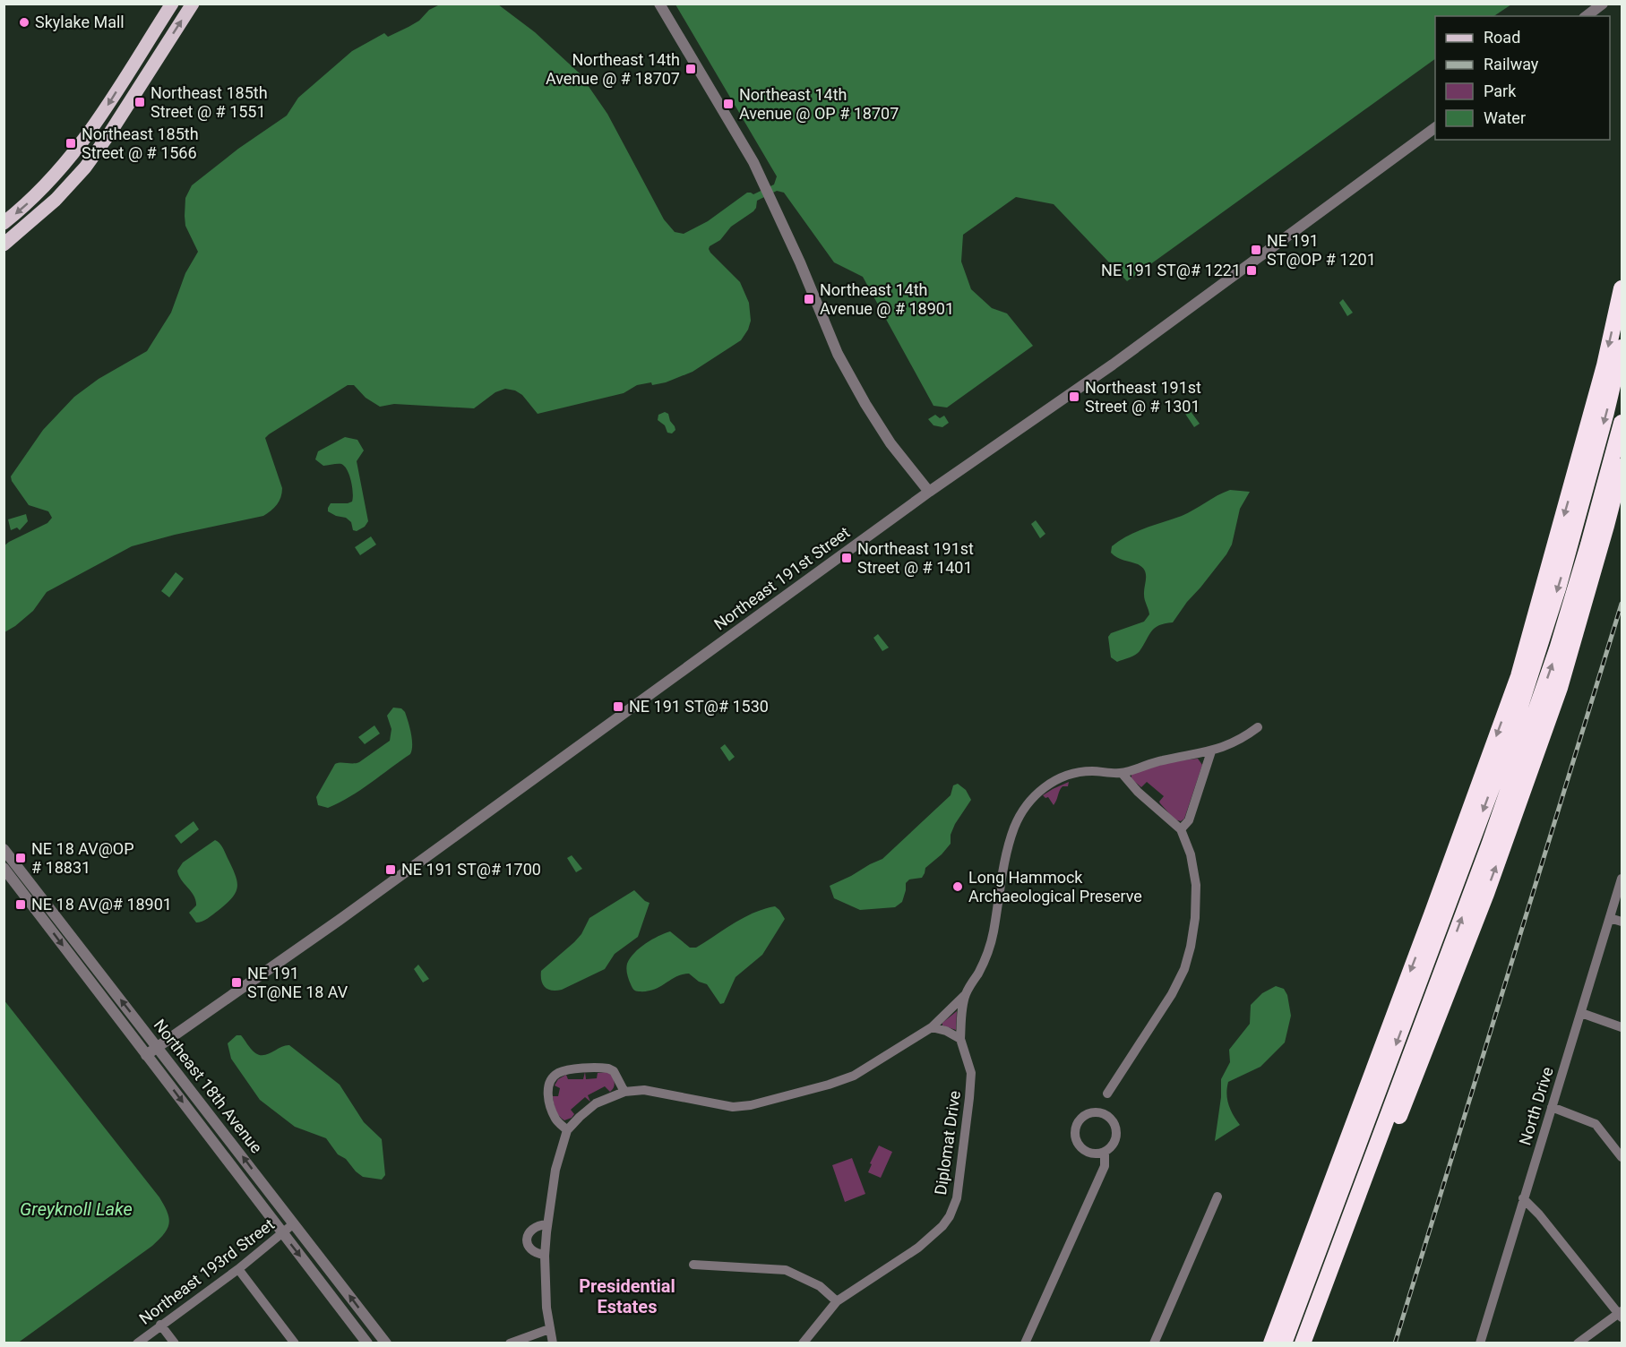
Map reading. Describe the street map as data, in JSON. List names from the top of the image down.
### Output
{
  "streets": {
    "street": [
      "Northeast 191st Street",
      "Northeast 18th Avenue",
      "North Drive",
      "Diplomat Drive",
      "Northeast 193rd Street"
    ]
  },
  "crossings": [
    ["Northeast 191st Street", "Northeast 18th Avenue"],
    ["Northeast 18th Avenue", "Northeast 193rd Street"]
  ],
  "districts": ["Presidential Estates"],
  "water": ["Greyknoll Lake"],
  "places": {
    "other": ["Skylake Mall", "Long Hammock Archaeological Preserve"],
    "transit": [
      "Northeast 14th Avenue @ # 18707",
      "Northeast 185th Street @ # 1551",
      "Northeast 14th Avenue @ OP # 18707",
      "Northeast 185th Street @ # 1566",
      "NE 191 ST@OP # 1201",
      "NE 191 ST@# 1221",
      "Northeast 14th Avenue @ # 18901",
      "Northeast 191st Street @ # 1301",
      "Northeast 191st Street @ # 1401",
      "NE 191 ST@# 1530",
      "NE 18 AV@OP # 18831",
      "NE 191 ST@# 1700",
      "NE 18 AV@# 18901",
      "NE 191 ST@NE 18 AV"
    ]
  },
  "legend": [
    "Road",
    "Railway",
    "Park",
    "Water"
  ]
}
